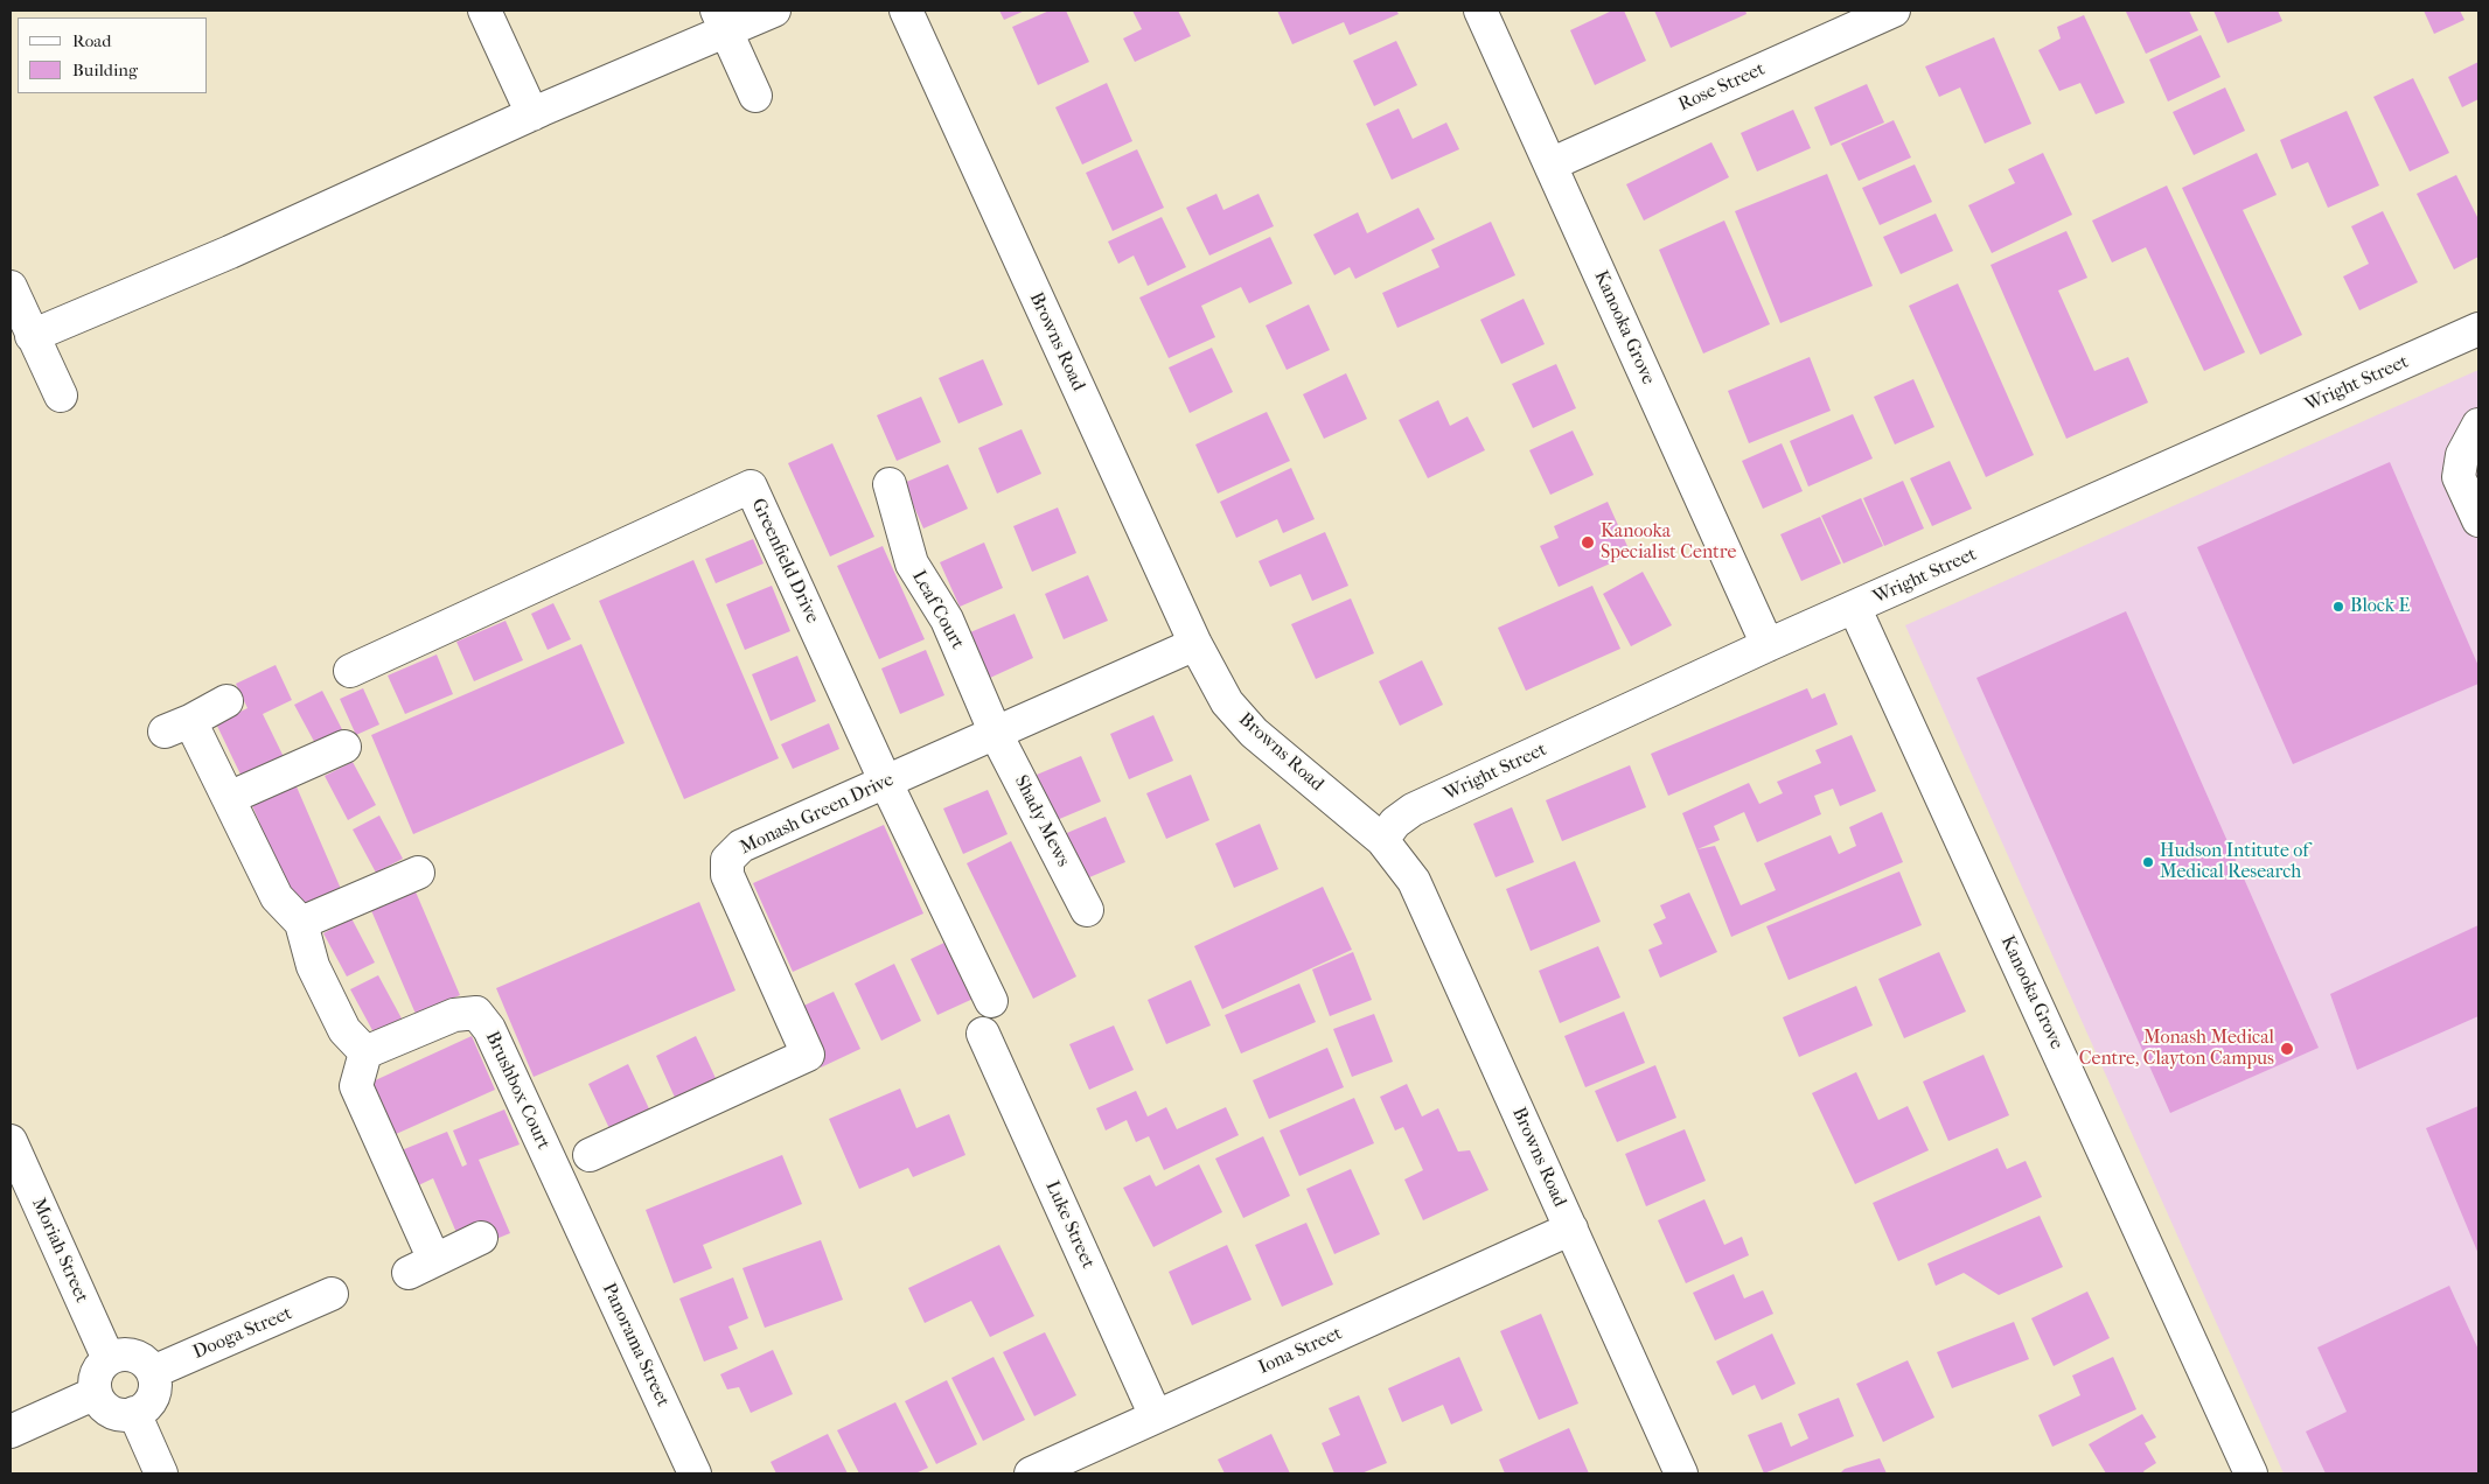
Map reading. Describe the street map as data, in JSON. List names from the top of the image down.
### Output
{
  "streets": {
    "street": [
      "Rose Street",
      "Kanooka Grove",
      "Browns Road",
      "Wright Street",
      "Greenfield Drive",
      "Leaf Court",
      "Monash Green Drive",
      "Shady Mews",
      "Brushbox Court",
      "Luke Street",
      "Moriah Street",
      "Dooga Street",
      "Panorama Street",
      "Iona Street"
    ]
  },
  "crossings": [
    ["Rose Street", "Kanooka Grove"],
    ["Kanooka Grove", "Wright Street"],
    ["Browns Road", "Wright Street"],
    ["Browns Road", "Monash Green Drive"],
    ["Browns Road", "Iona Street"],
    ["Greenfield Drive", "Monash Green Drive"],
    ["Leaf Court", "Monash Green Drive"],
    ["Leaf Court", "Shady Mews"],
    ["Monash Green Drive", "Shady Mews"],
    ["Brushbox Court", "Panorama Street"],
    ["Luke Street", "Iona Street"],
    ["Moriah Street", "Dooga Street"]
  ],
  "places": [
    "Kanooka Specialist Centre",
    "Block E",
    "Hudson Intitute of Medical Research",
    "Monash Medical Centre, Clayton Campus"
  ],
  "legend": ["Road", "Building"]
}
